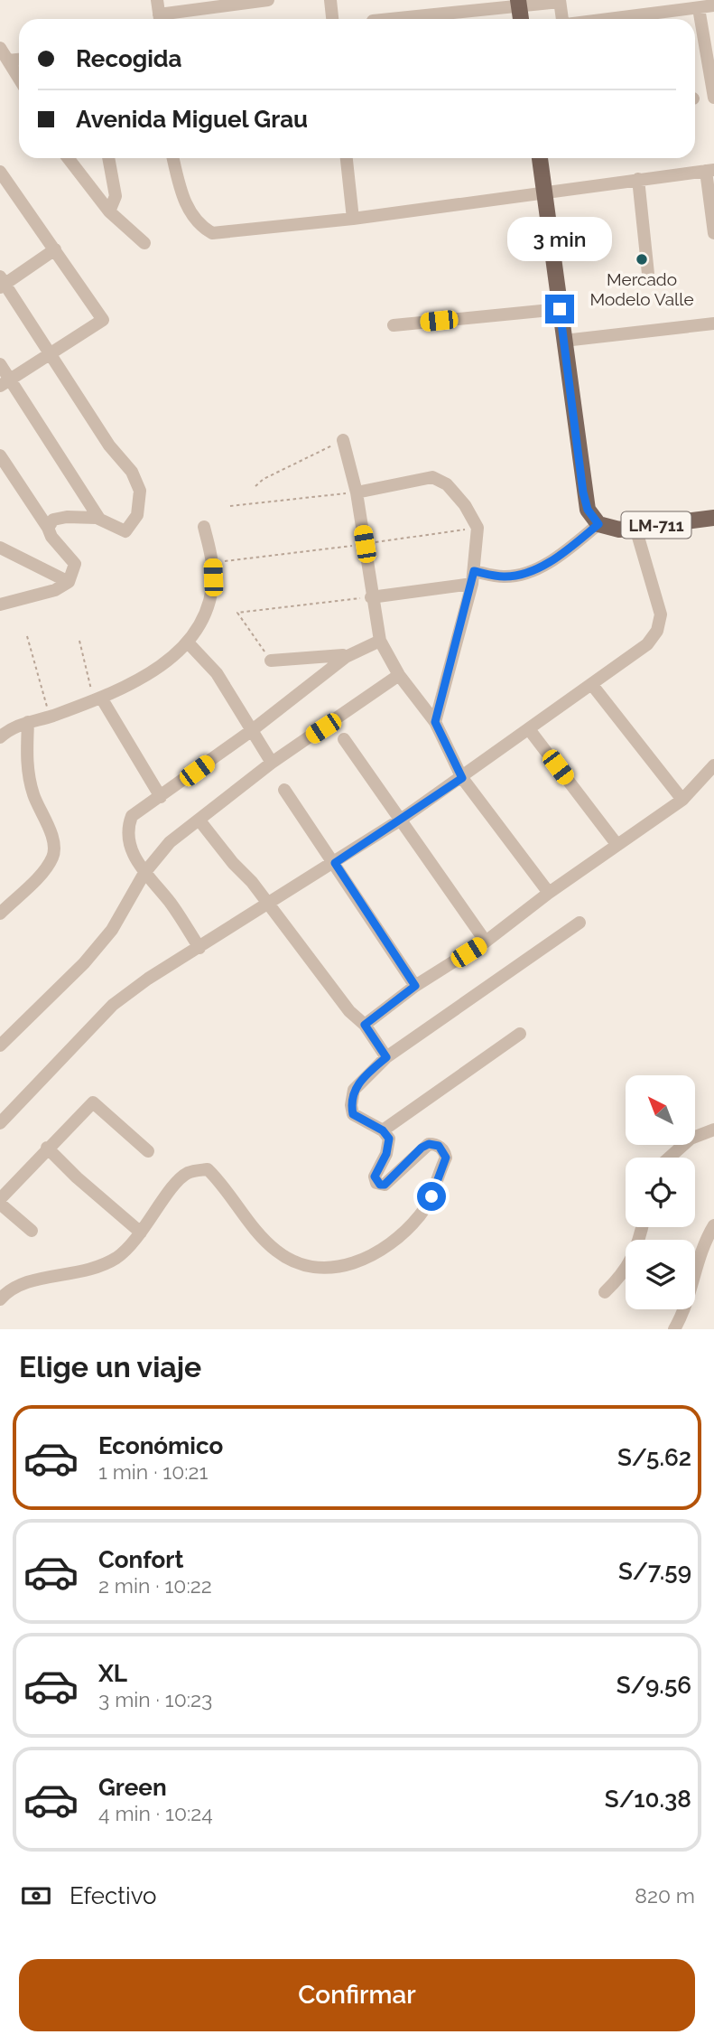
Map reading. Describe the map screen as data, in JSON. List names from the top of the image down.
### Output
{
  "streets": {
    "main road": ["LM-711"]
  },
  "places": ["Mercado Modelo Valle"],
  "north": "top left",
  "page": {
    "banner": ["Recogida", "Avenida Miguel Grau"],
    "bubble": "3 min",
    "heading": "Elige un viaje",
    "list": [
      {
        "name": "Económico",
        "note": "1 min · 10:21",
        "value": "S/5.62"
      },
      {
        "name": "Confort",
        "note": "2 min · 10:22",
        "value": "S/7.59"
      },
      {
        "name": "XL",
        "note": "3 min · 10:23",
        "value": "S/9.56"
      },
      {
        "name": "Green",
        "note": "4 min · 10:24",
        "value": "S/10.38"
      }
    ],
    "pay": ["Efectivo", "820 m"],
    "buttons": "Confirmar"
  }
}
